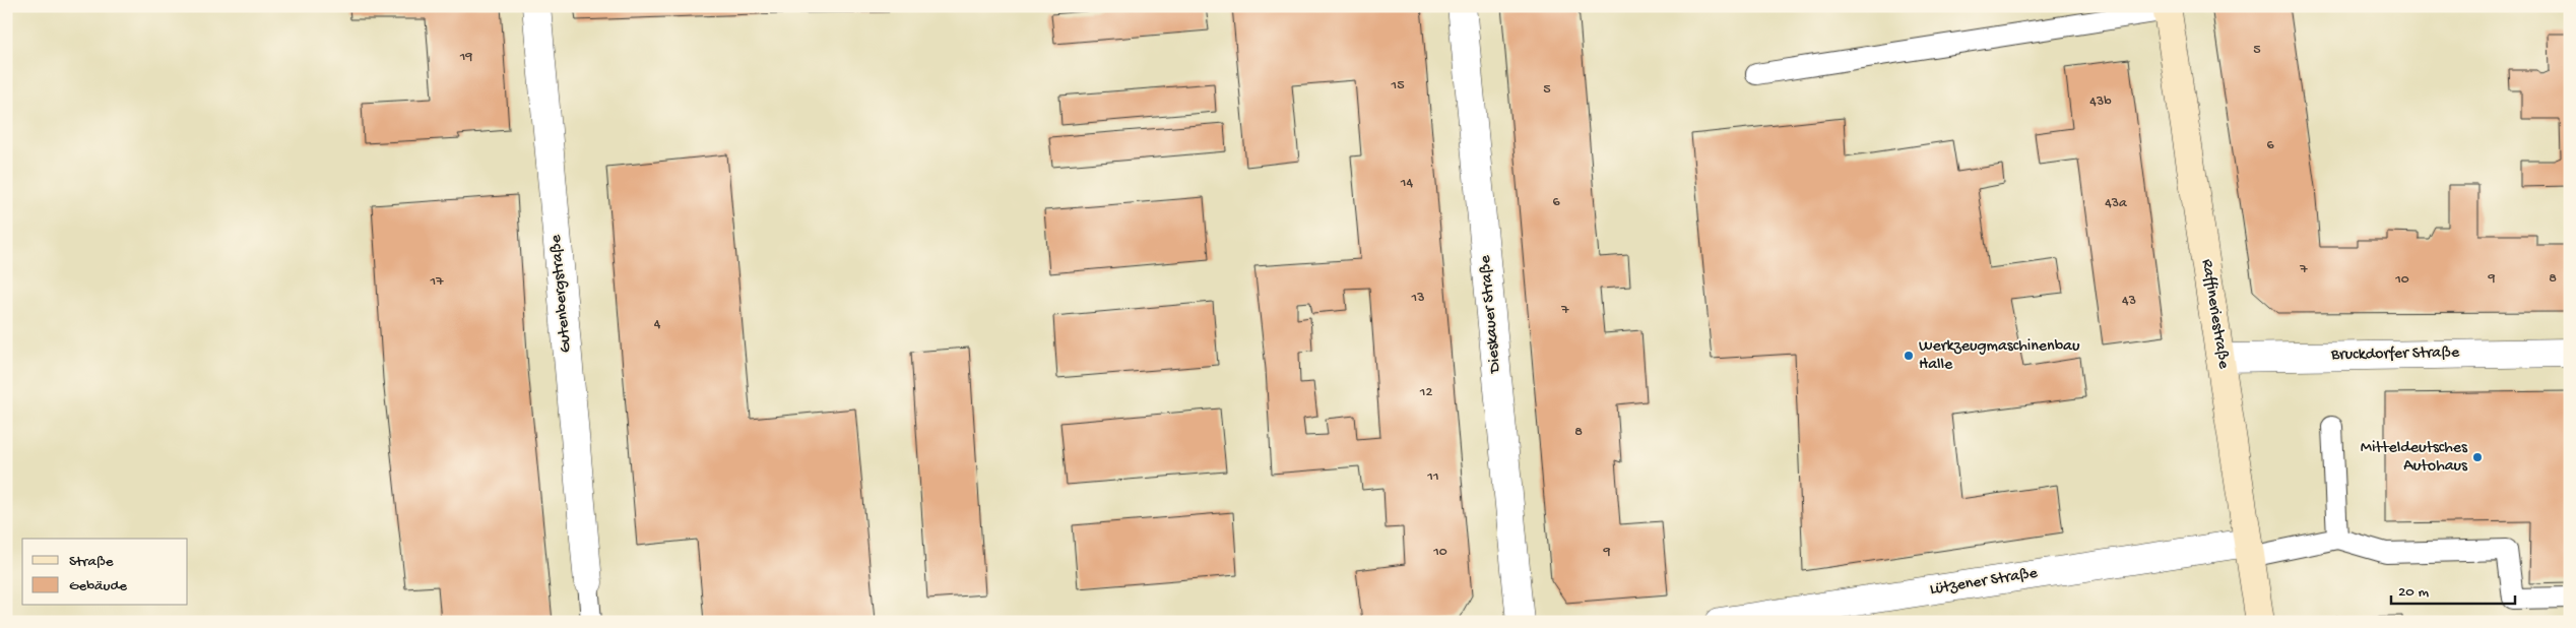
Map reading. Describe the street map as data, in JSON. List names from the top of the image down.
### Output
{
  "streets": {
    "street": [
      "Gutenbergstraße",
      "Dieskauer Straße",
      "Raffineriestraße",
      "Bruckdorfer Straße",
      "Lützener Straße"
    ]
  },
  "crossings": [
    ["Raffineriestraße", "Bruckdorfer Straße"],
    ["Raffineriestraße", "Lützener Straße"]
  ],
  "places": ["Werkzeugmaschinenbau Halle", "Mitteldeutsches Autohaus"],
  "house_numbers": [
    "5",
    "19",
    "15",
    "5",
    "43b",
    "6",
    "14",
    "6",
    "43a",
    "7",
    "9",
    "8",
    "10",
    "17",
    "13",
    "43",
    "7",
    "4",
    "12",
    "8",
    "11",
    "10",
    "9"
  ],
  "legend": ["Straße", "Gebäude"],
  "scale_bar": "20 m"
}
